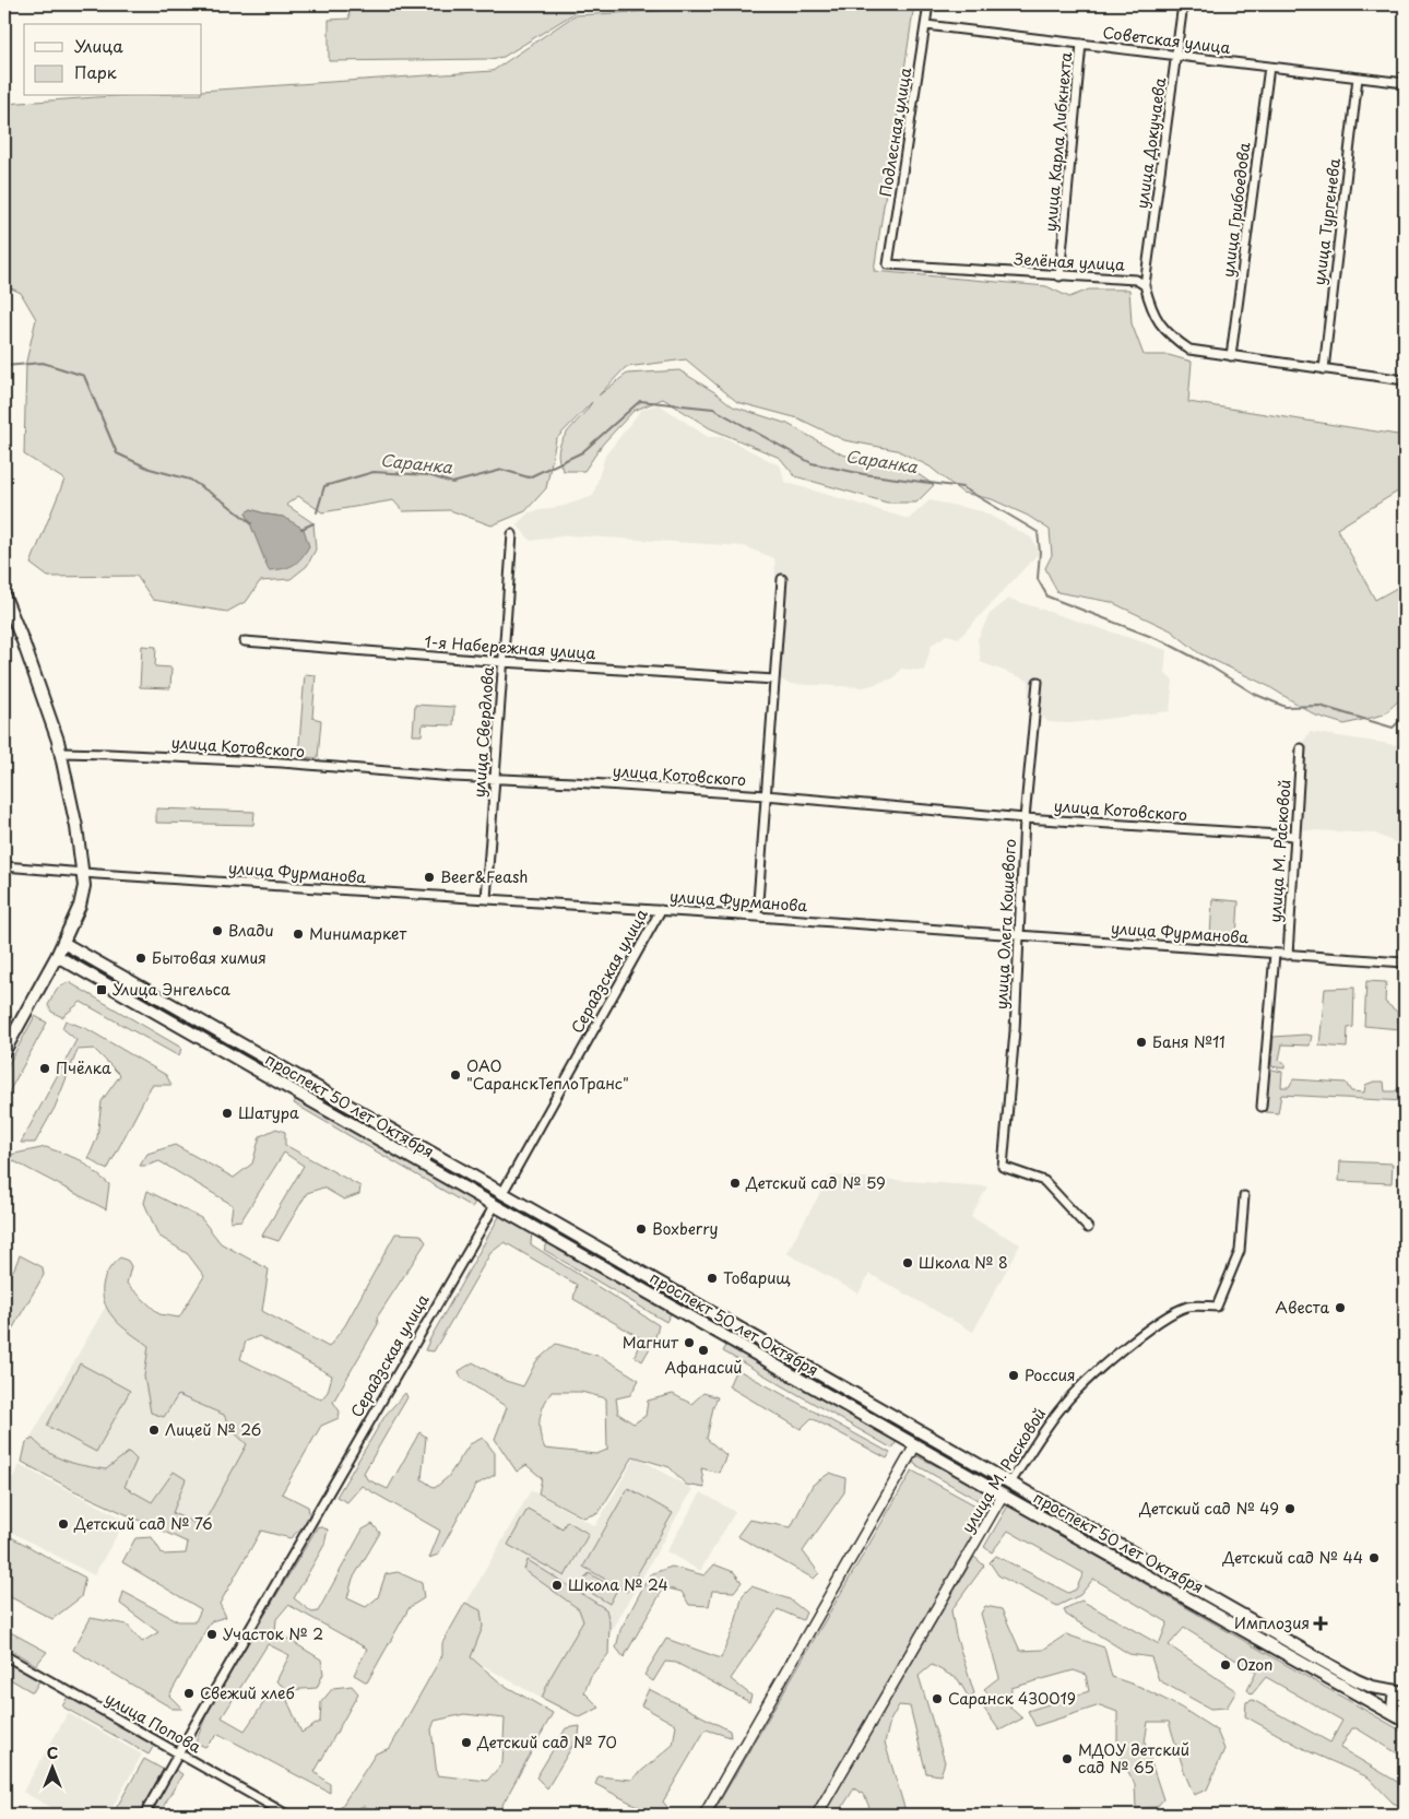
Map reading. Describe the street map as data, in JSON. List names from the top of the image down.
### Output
{
  "streets": {
    "main road": ["улица М. Расковой", "Серадзская улица", "проспект 50 лет Октября"],
    "street": [
      "Советская улица",
      "Подлесная улица",
      "улица Карла Либкнехта",
      "улица Докучаева",
      "улица Грибоедова",
      "улица Тургенева",
      "Зелёная улица",
      "1-я Набережная улица",
      "улица Свердлова",
      "улица Котовского",
      "улица Фурманова",
      "улица Олега Кошевого",
      "улица Попова"
    ]
  },
  "crossings": [
    ["Советская улица", "Подлесная улица"],
    ["Советская улица", "улица Карла Либкнехта"],
    ["Советская улица", "улица Докучаева"],
    ["Советская улица", "улица Грибоедова"],
    ["Советская улица", "улица Тургенева"],
    ["Подлесная улица", "Зелёная улица"],
    ["улица Карла Либкнехта", "Зелёная улица"],
    ["улица Докучаева", "Зелёная улица"],
    ["1-я Набережная улица", "улица Свердлова"],
    ["улица Свердлова", "улица Котовского"],
    ["улица Свердлова", "улица Фурманова"],
    ["улица Котовского", "улица М. Расковой"],
    ["улица Котовского", "улица Олега Кошевого"],
    ["улица М. Расковой", "улица Фурманова"],
    ["улица М. Расковой", "проспект 50 лет Октября"],
    ["улица Фурманова", "улица Олега Кошевого"],
    ["улица Фурманова", "Серадзская улица"],
    ["Серадзская улица", "проспект 50 лет Октября"],
    ["Серадзская улица", "улица Попова"]
  ],
  "water": ["Саранка"],
  "places": {
    "other": [
      "Beer&Feash",
      "Влади",
      "Минимаркет",
      "Бытовая химия",
      "Баня №11",
      "Пчёлка",
      "ОАО \"СаранскТеплоТранс\"",
      "Шатура",
      "Детский сад № 59",
      "Boxberry",
      "Школа № 8",
      "Товарищ",
      "Авеста",
      "Магнит",
      "Афанасий",
      "Россия",
      "Лицей № 26",
      "Детский сад № 49",
      "Детский сад № 76",
      "Детский сад № 44",
      "Школа № 24",
      "Участок № 2",
      "Ozon",
      "Свежий хлеб",
      "Саранск 430019",
      "Детский сад № 70",
      "МДОУ детский сад № 65"
    ],
    "transit": ["Улица Энгельса"],
    "health": ["Имплозия"]
  },
  "legend": ["Улица", "Парк"],
  "north": "top"
}
